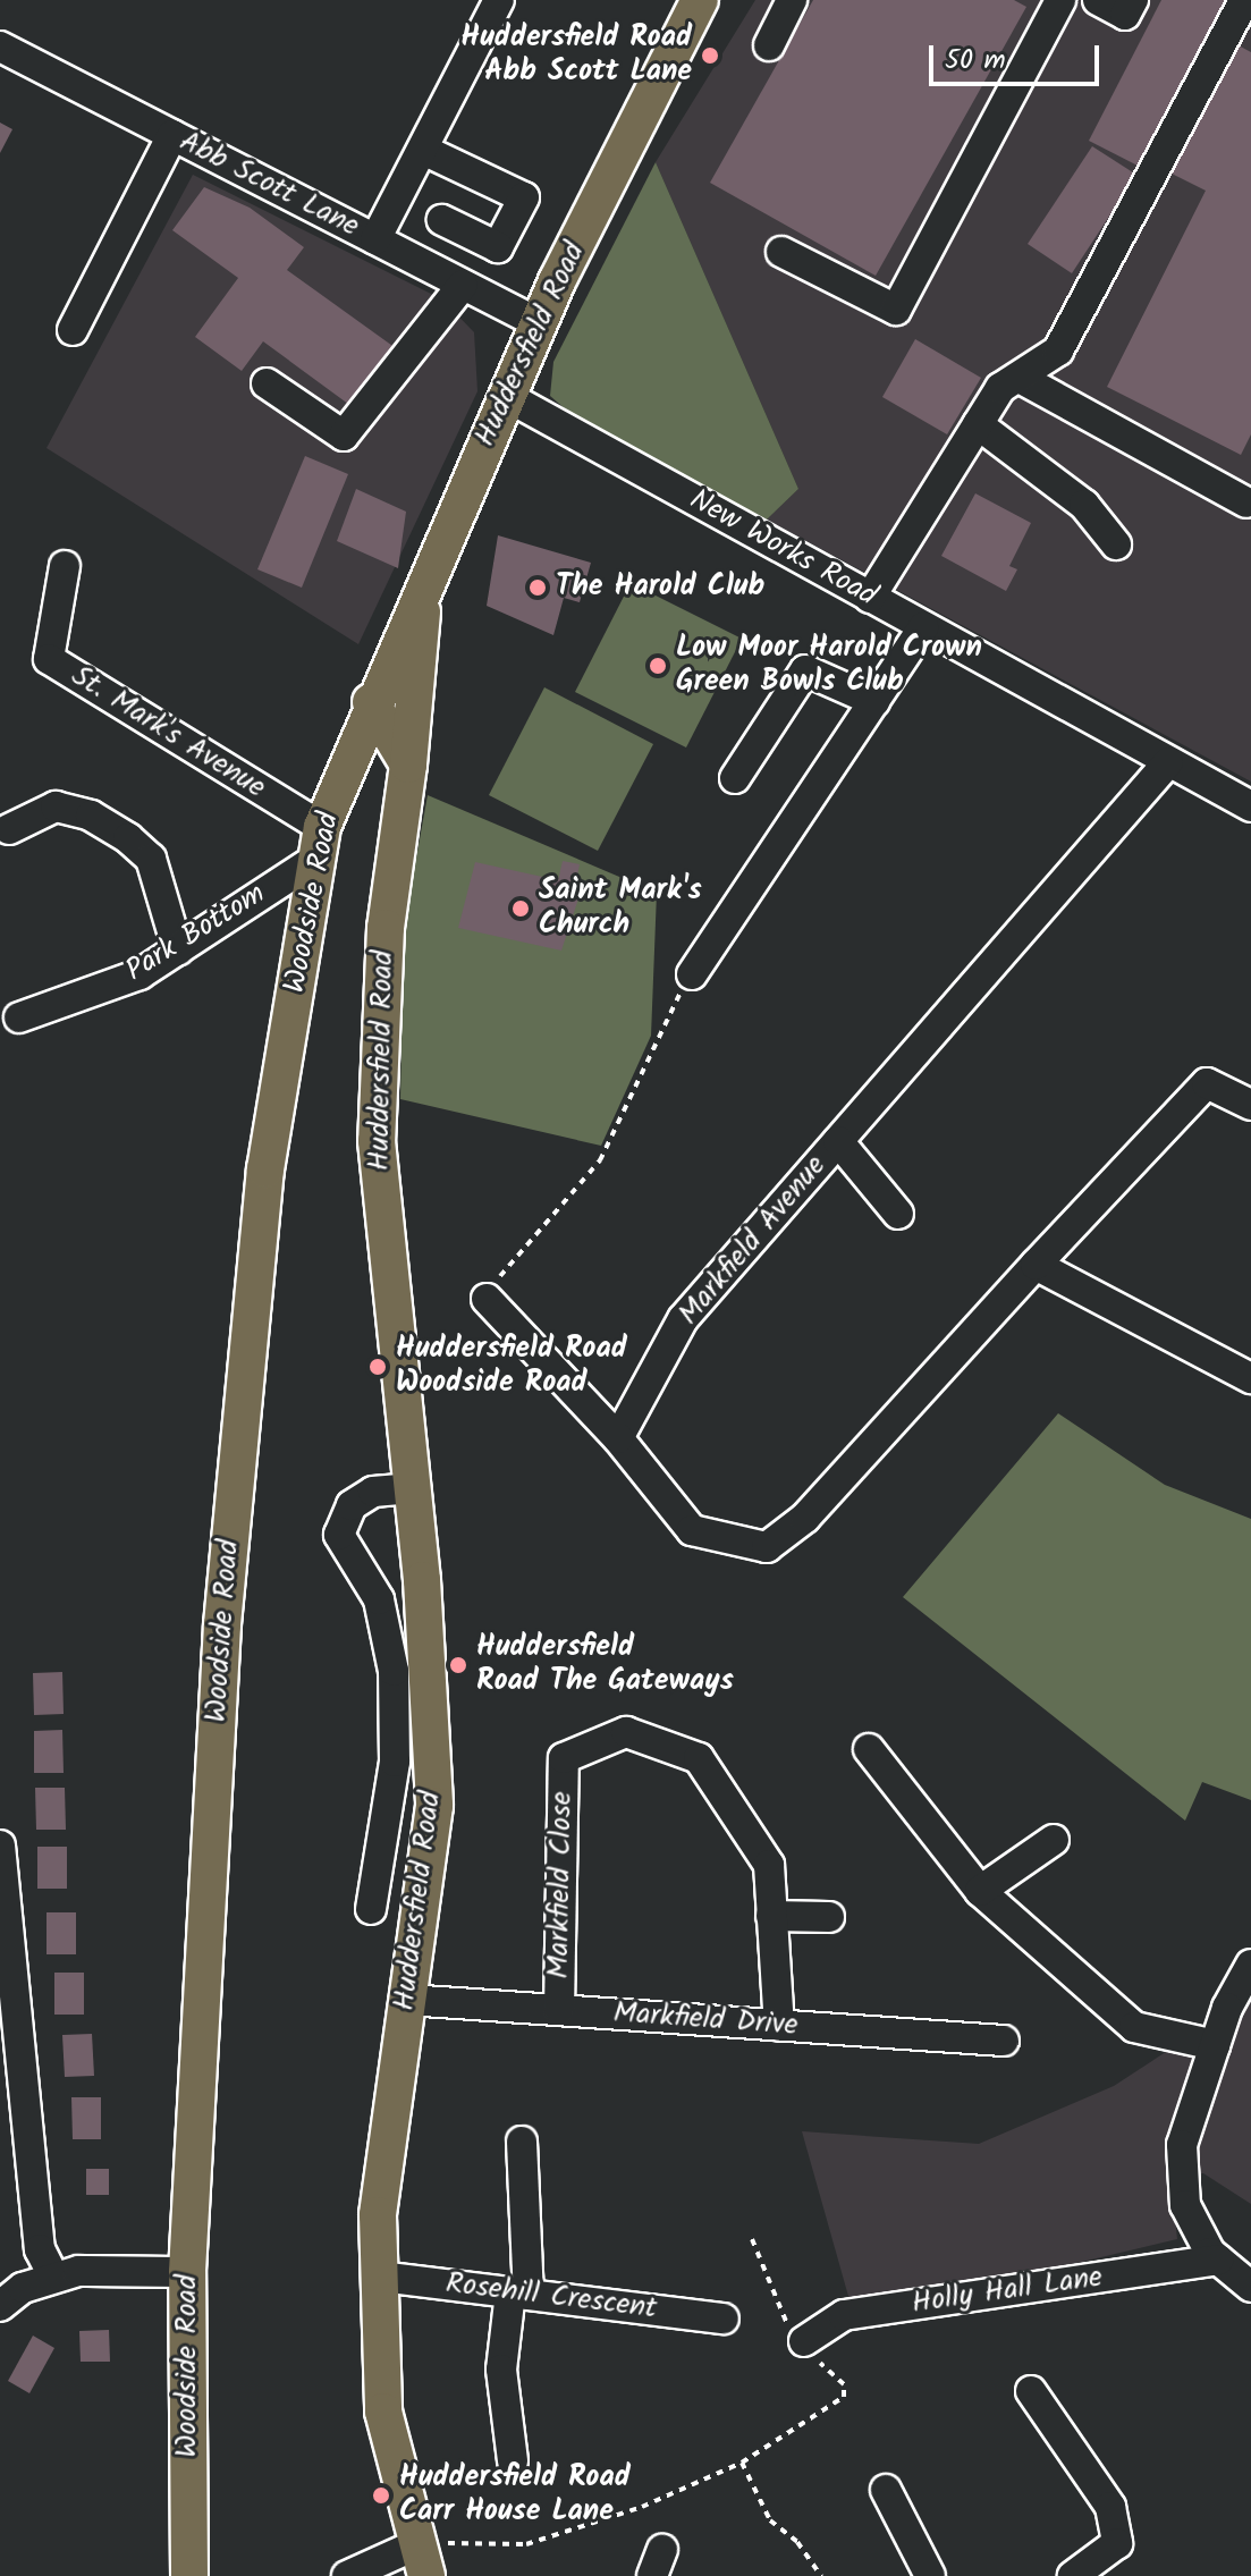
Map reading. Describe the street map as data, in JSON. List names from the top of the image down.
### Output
{
  "streets": {
    "main road": ["Huddersfield Road", "Woodside Road"],
    "street": [
      "Abb Scott Lane",
      "New Works Road",
      "St. Mark's Avenue",
      "Park Bottom",
      "Markfield Avenue",
      "Markfield Close",
      "Markfield Drive",
      "Holly Hall Lane",
      "Rosehill Crescent"
    ]
  },
  "crossings": [
    ["Abb Scott Lane", "Huddersfield Road"],
    ["Huddersfield Road", "New Works Road"],
    ["Huddersfield Road", "Woodside Road"],
    ["Huddersfield Road", "Markfield Drive"],
    ["Huddersfield Road", "Rosehill Crescent"],
    ["New Works Road", "Markfield Avenue"],
    ["St. Mark's Avenue", "Woodside Road"],
    ["St. Mark's Avenue", "Park Bottom"],
    ["Woodside Road", "Park Bottom"],
    ["Markfield Close", "Markfield Drive"]
  ],
  "places": [
    "Huddersfield Road Abb Scott Lane",
    "The Harold Club",
    "Low Moor Harold Crown Green Bowls Club",
    "Saint Mark's Church",
    "Huddersfield Road Woodside Road",
    "Huddersfield Road The Gateways",
    "Huddersfield Road Carr House Lane"
  ],
  "scale_bar": "50 m"
}
